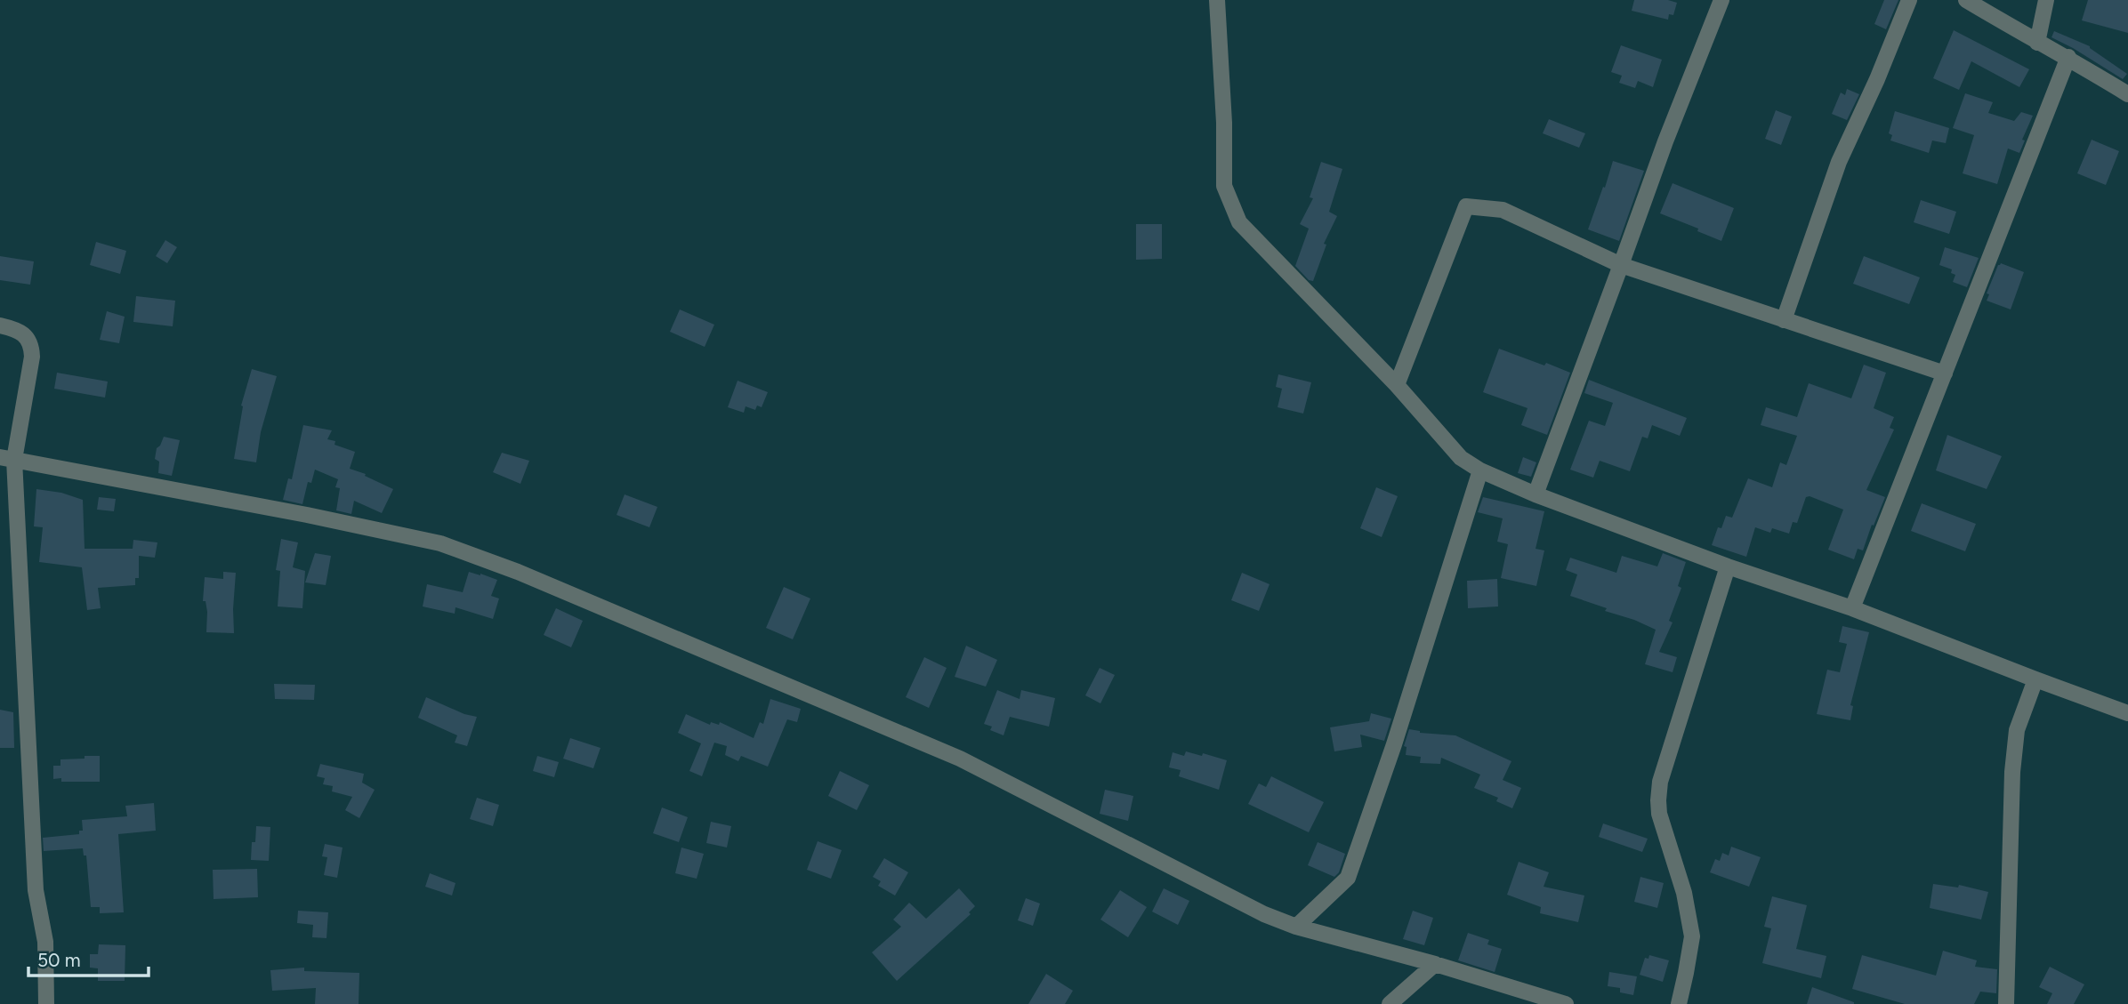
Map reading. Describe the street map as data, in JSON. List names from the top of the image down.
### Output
{
  "scale_bar": "50 m"
}
